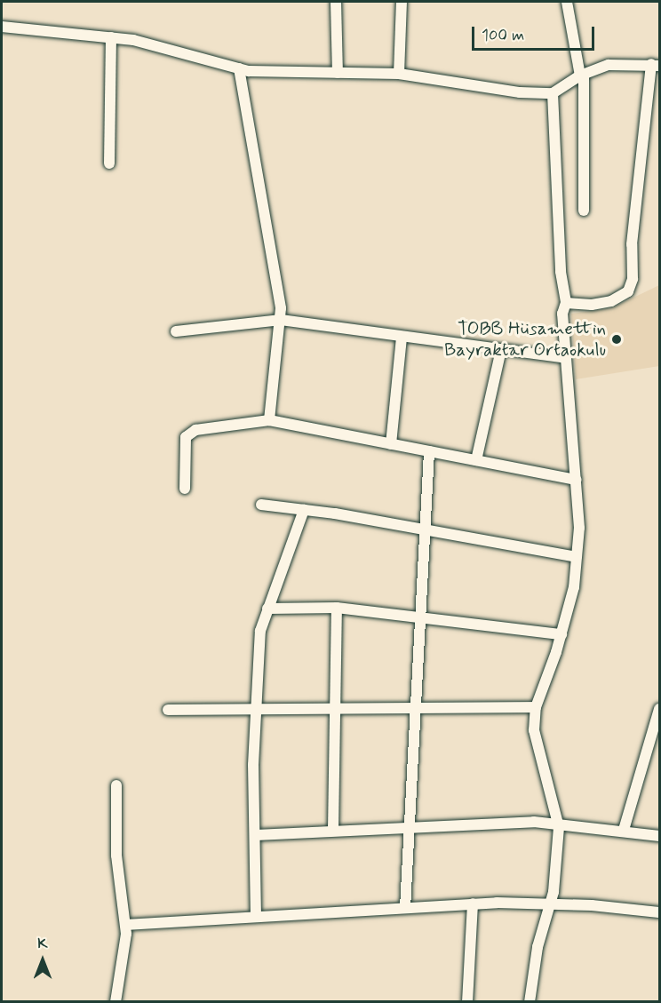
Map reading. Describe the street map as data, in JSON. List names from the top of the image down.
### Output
{
  "places": ["TOBB Hüsamettin Bayraktar Ortaokulu"],
  "scale_bar": "100 m",
  "north": "top"
}
